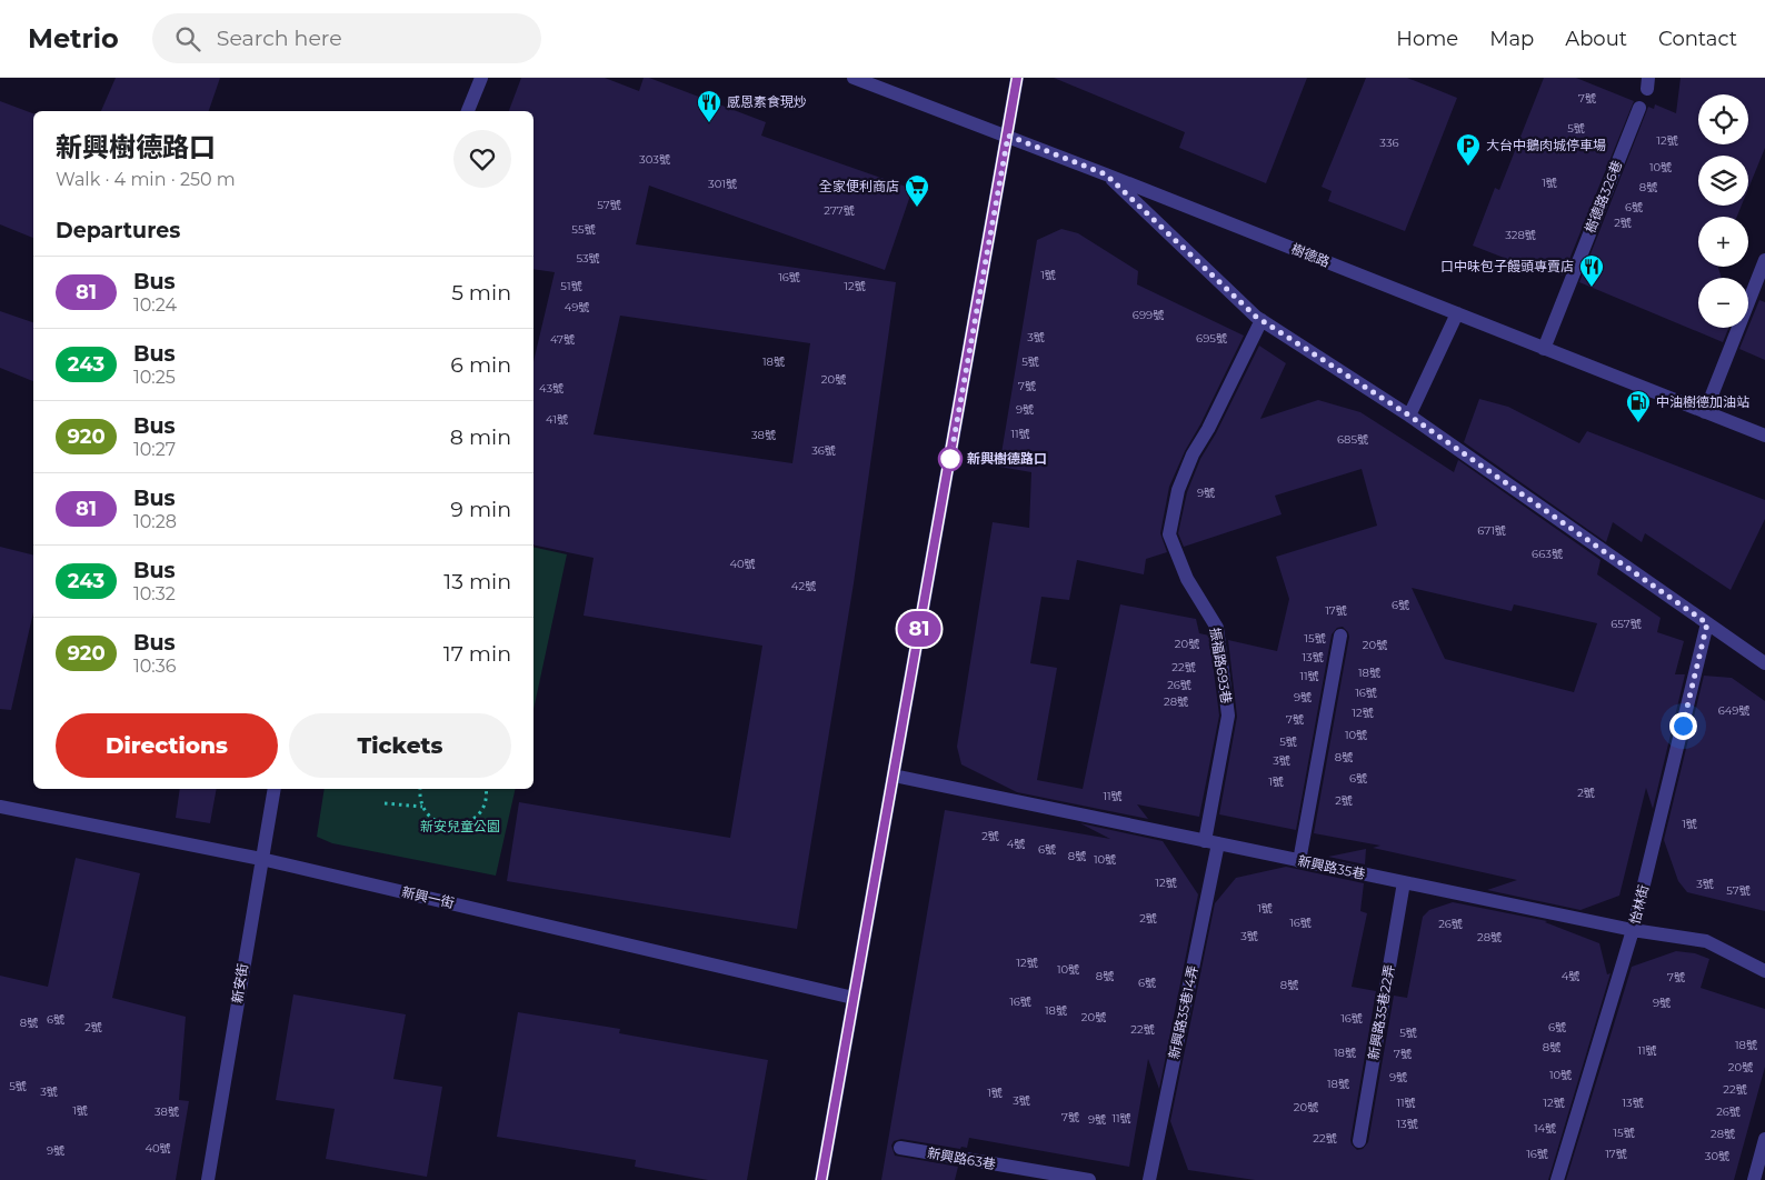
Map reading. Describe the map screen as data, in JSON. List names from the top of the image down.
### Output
{
  "streets": {
    "street": [
      "樹德路326巷",
      "樹德路",
      "振福路693巷",
      "新興路35巷",
      "新興一街",
      "怡林街",
      "新安街",
      "新興路35巷14弄",
      "新興路35巷22弄",
      "新興路63巷"
    ]
  },
  "crossings": [
    ["樹德路326巷", "樹德路"],
    ["振福路693巷", "新興路35巷"],
    ["振福路693巷", "新興路35巷14弄"],
    ["新興路35巷", "怡林街"],
    ["新興路35巷", "新興路35巷14弄"],
    ["新興路35巷", "新興路35巷22弄"],
    ["新興一街", "新安街"]
  ],
  "parks": ["新安兒童公園"],
  "places": {
    "restaurant": ["感恩素食現炒", "口中味包子饅頭專賣店"],
    "parking": ["大台中鵝肉城停車場"],
    "supermarket": ["全家便利商店"],
    "fuel station": ["中油樹德加油站"],
    "other": ["新興樹德路口"]
  },
  "lines": ["bus line 81"],
  "house_numbers": [
    "7號",
    "5號",
    "12號",
    "336",
    "303號",
    "10號",
    "1號",
    "301號",
    "8號",
    "57號",
    "6號",
    "277號",
    "2號",
    "55號",
    "328號",
    "53號",
    "1號",
    "16號",
    "51號",
    "12號",
    "49號",
    "699號",
    "3號",
    "695號",
    "47號",
    "18號",
    "5號",
    "20號",
    "7號",
    "43號",
    "9號",
    "41號",
    "11號",
    "38號",
    "685號",
    "36號",
    "9號",
    "671號",
    "663號",
    "40號",
    "42號",
    "6號",
    "17號",
    "657號",
    "15號",
    "20號",
    "20號",
    "13號",
    "22號",
    "18號",
    "11號",
    "26號",
    "16號",
    "9號",
    "28號",
    "649號",
    "12號",
    "7號",
    "10號",
    "5號",
    "8號",
    "3號",
    "6號",
    "1號",
    "2號",
    "11號",
    "2號",
    "1號",
    "2號",
    "4號",
    "6號",
    "8號",
    "10號",
    "12號",
    "3號",
    "57號",
    "1號",
    "2號",
    "16號",
    "26號",
    "3號",
    "28號",
    "12號",
    "10號",
    "8號",
    "4號",
    "7號",
    "6號",
    "8號",
    "16號",
    "9號",
    "18號",
    "20號",
    "16號",
    "6號",
    "8號",
    "2號",
    "6號",
    "22號",
    "5號",
    "18號",
    "8號",
    "11號",
    "18號",
    "7號",
    "20號",
    "10號",
    "9號",
    "18號",
    "5號",
    "22號",
    "3號",
    "1號",
    "3號",
    "11號",
    "12號",
    "13號",
    "20號",
    "1號",
    "38號",
    "26號",
    "7號",
    "11號",
    "9號",
    "13號",
    "14號",
    "15號",
    "28號",
    "22號",
    "40號",
    "9號",
    "16號",
    "17號",
    "30號"
  ],
  "page": {
    "header": "Metrio",
    "search": "Search here",
    "nav": [
      "Home",
      "Map",
      "About",
      "Contact"
    ],
    "on_map": "81",
    "map_buttons": ["+", "−"],
    "heading": [
      ["新興樹德路口", "Walk · 4 min · 250 m"],
      "Departures"
    ],
    "list": [
      {
        "mark": "81",
        "name": "Bus",
        "note": "10:24",
        "value": "5 min"
      },
      {
        "mark": "243",
        "name": "Bus",
        "note": "10:25",
        "value": "6 min"
      },
      {
        "mark": "920",
        "name": "Bus",
        "note": "10:27",
        "value": "8 min"
      },
      {
        "mark": "81",
        "name": "Bus",
        "note": "10:28",
        "value": "9 min"
      },
      {
        "mark": "243",
        "name": "Bus",
        "note": "10:32",
        "value": "13 min"
      },
      {
        "mark": "920",
        "name": "Bus",
        "note": "10:36",
        "value": "17 min"
      }
    ],
    "buttons": ["Directions", "Tickets"]
  }
}
